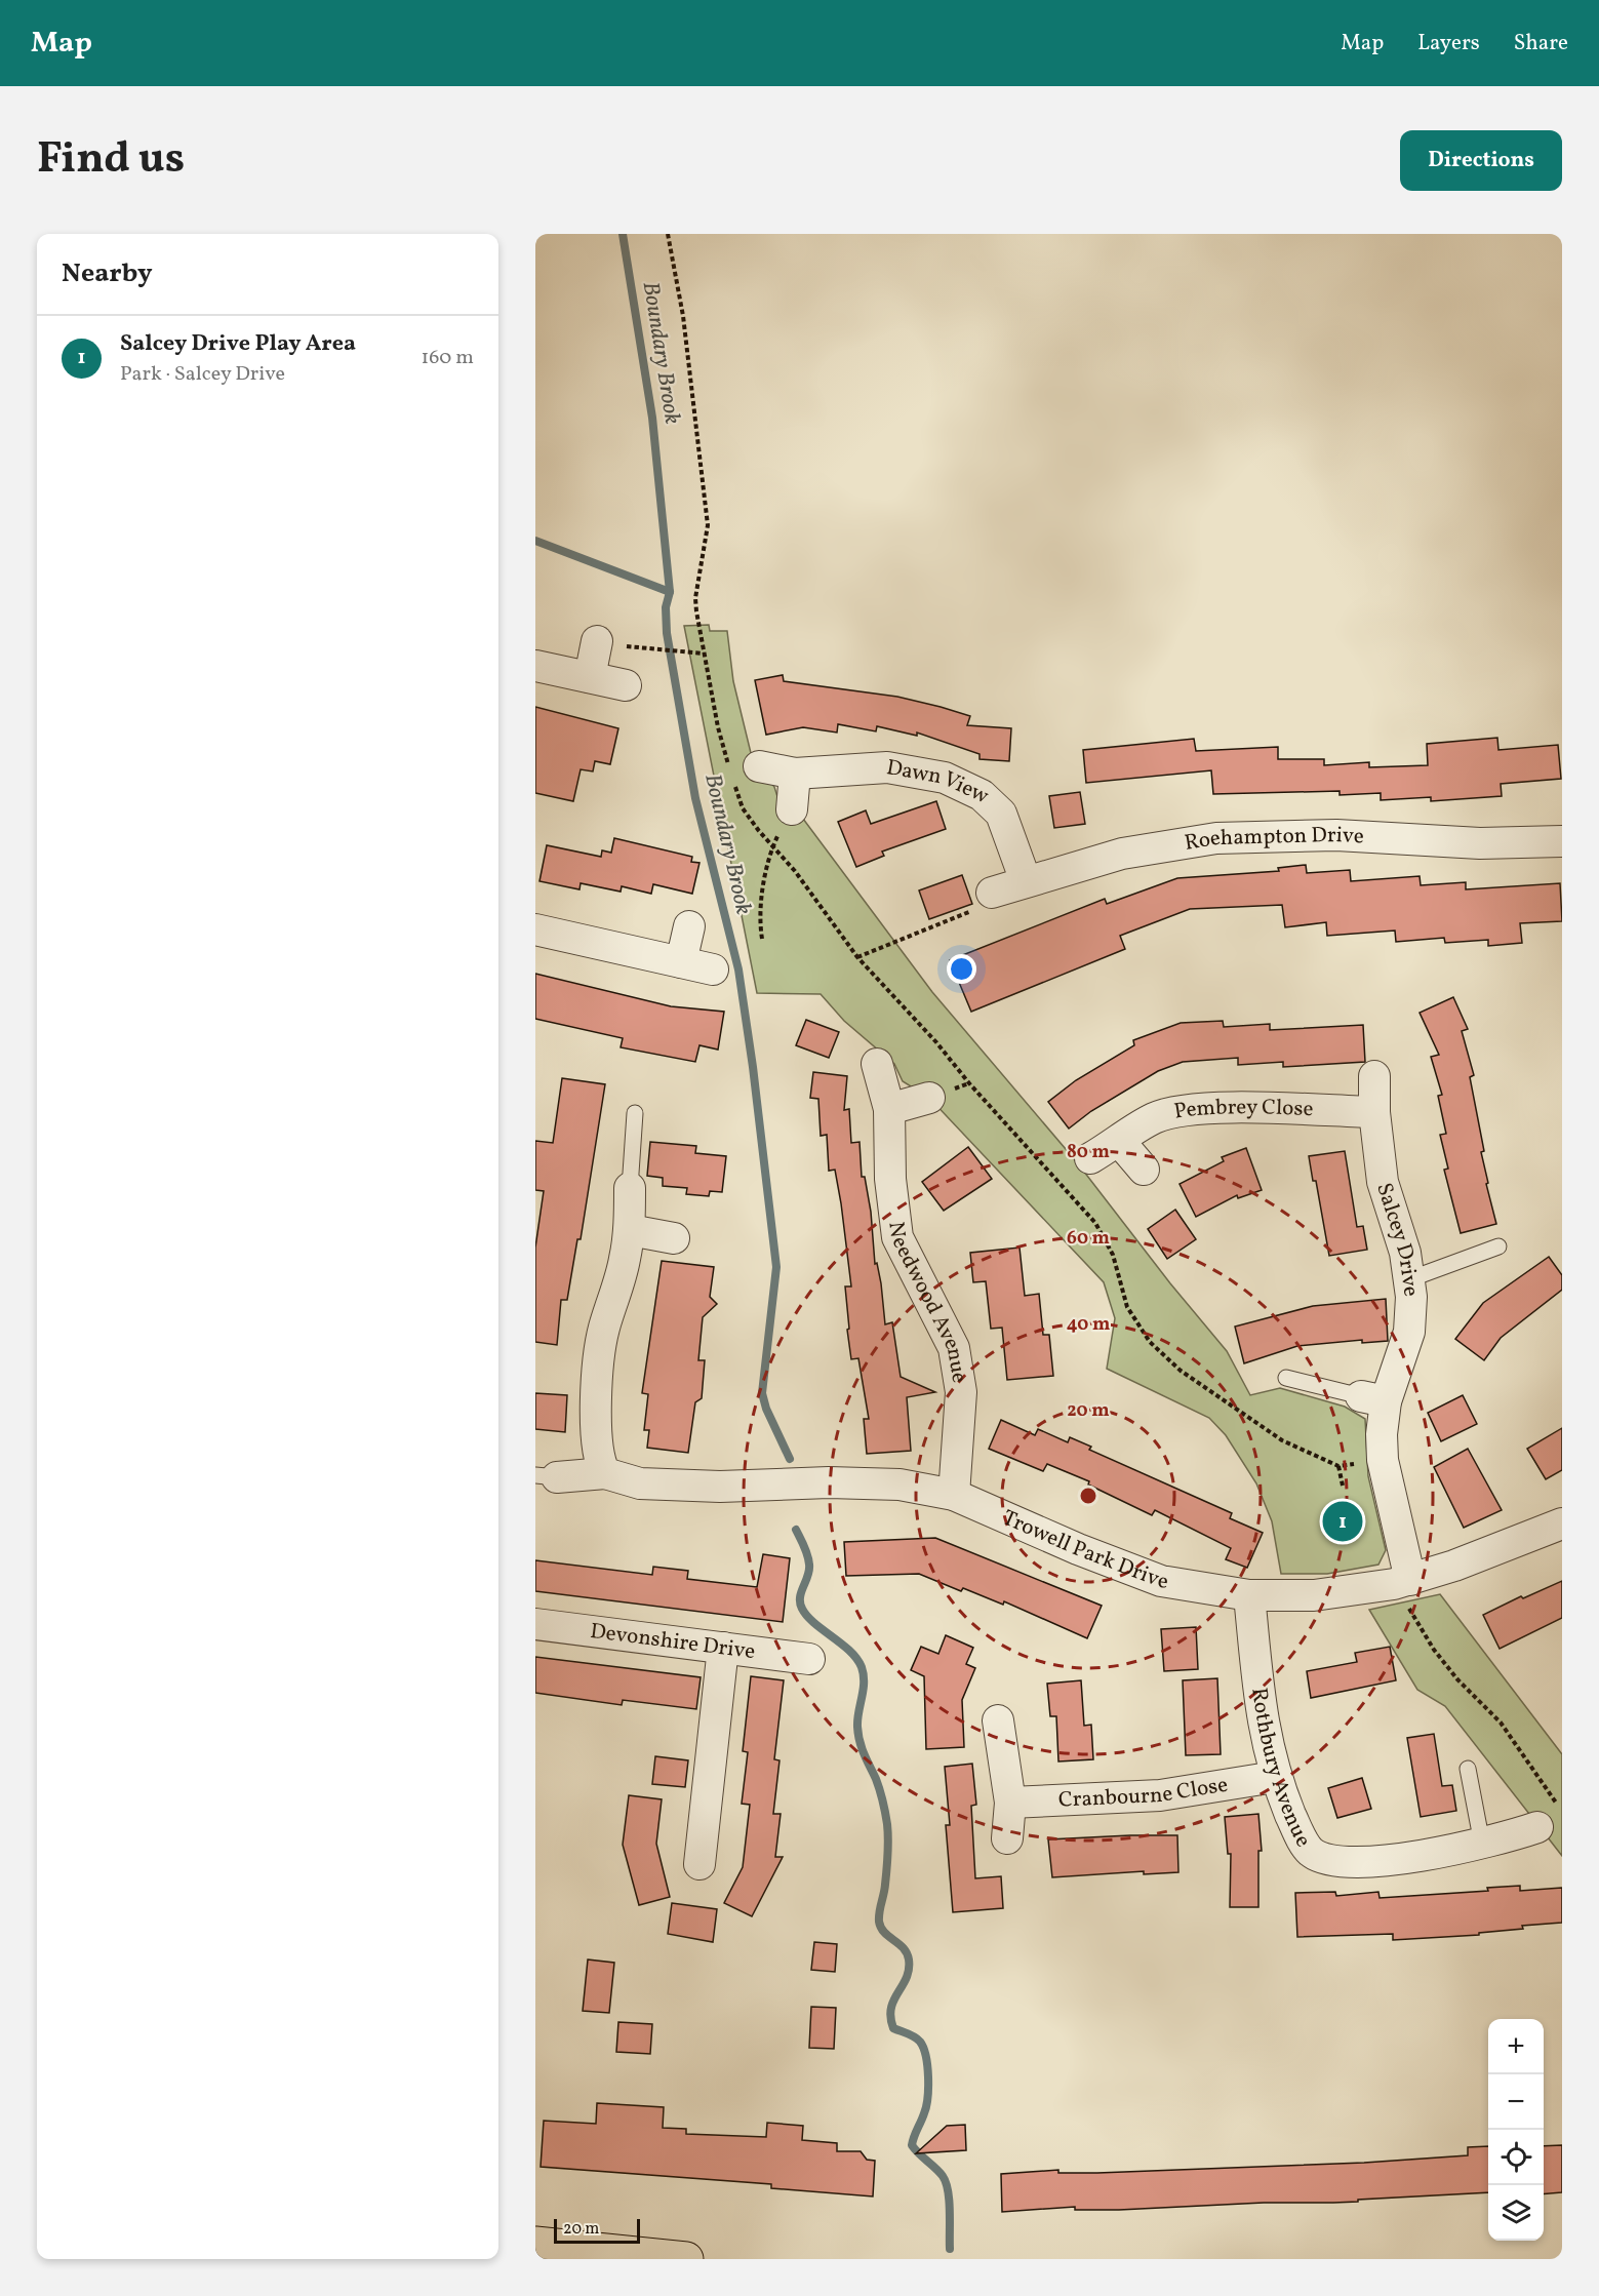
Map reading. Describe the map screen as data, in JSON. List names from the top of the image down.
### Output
{
  "streets": {
    "street": [
      "Dawn View",
      "Roehampton Drive",
      "Pembrey Close",
      "Salcey Drive",
      "Needwood Avenue",
      "Trowell Park Drive",
      "Devonshire Drive",
      "Rothbury Avenue",
      "Cranbourne Close"
    ]
  },
  "crossings": [
    ["Dawn View", "Roehampton Drive"],
    ["Pembrey Close", "Salcey Drive"],
    ["Salcey Drive", "Trowell Park Drive"],
    ["Needwood Avenue", "Trowell Park Drive"],
    ["Trowell Park Drive", "Rothbury Avenue"],
    ["Rothbury Avenue", "Cranbourne Close"]
  ],
  "water": ["Boundary Brook"],
  "scale_bar": "20 m",
  "page": {
    "header": "Map",
    "nav": ["Map", "Layers", "Share"],
    "title": "Find us",
    "buttons": "Directions",
    "heading": "Nearby",
    "list": [
      {
        "mark": "1",
        "name": "Salcey Drive Play Area",
        "note": "Park · Salcey Drive",
        "value": "160 m"
      }
    ],
    "pins": "1",
    "map_buttons": ["+", "−"],
    "scale": "20 m"
  },
  "rings": [
    "80 m",
    "60 m",
    "40 m",
    "20 m"
  ]
}
